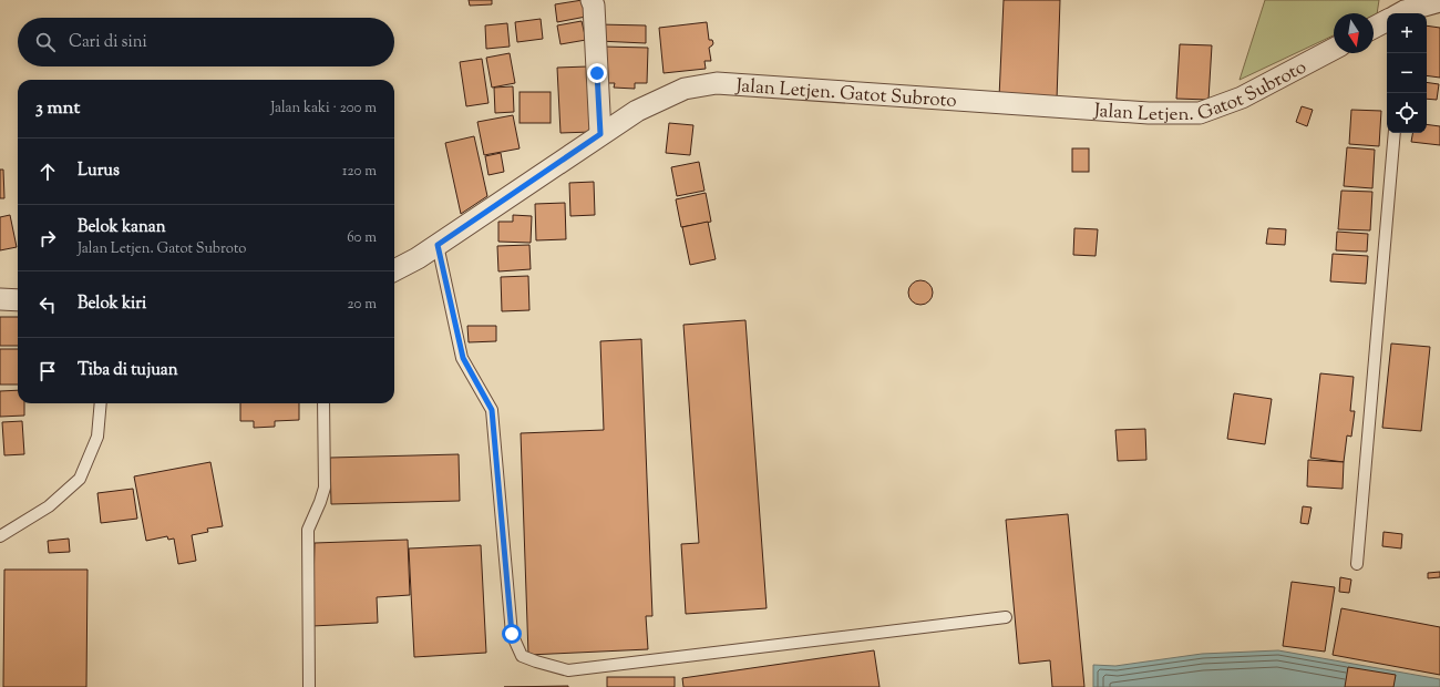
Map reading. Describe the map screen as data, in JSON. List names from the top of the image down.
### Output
{
  "streets": {
    "street": ["Jalan Letjen. Gatot Subroto"]
  },
  "north": "bottom",
  "page": {
    "map_buttons": ["+", "−"],
    "search": "Cari di sini",
    "heading": ["3 mnt", "Jalan kaki · 200 m"],
    "list": [
      ["Lurus", "120 m"],
      ["Belok kanan", "Jalan Letjen. Gatot Subroto", "60 m"],
      ["Belok kiri", "20 m"],
      "Tiba di tujuan"
    ]
  }
}
